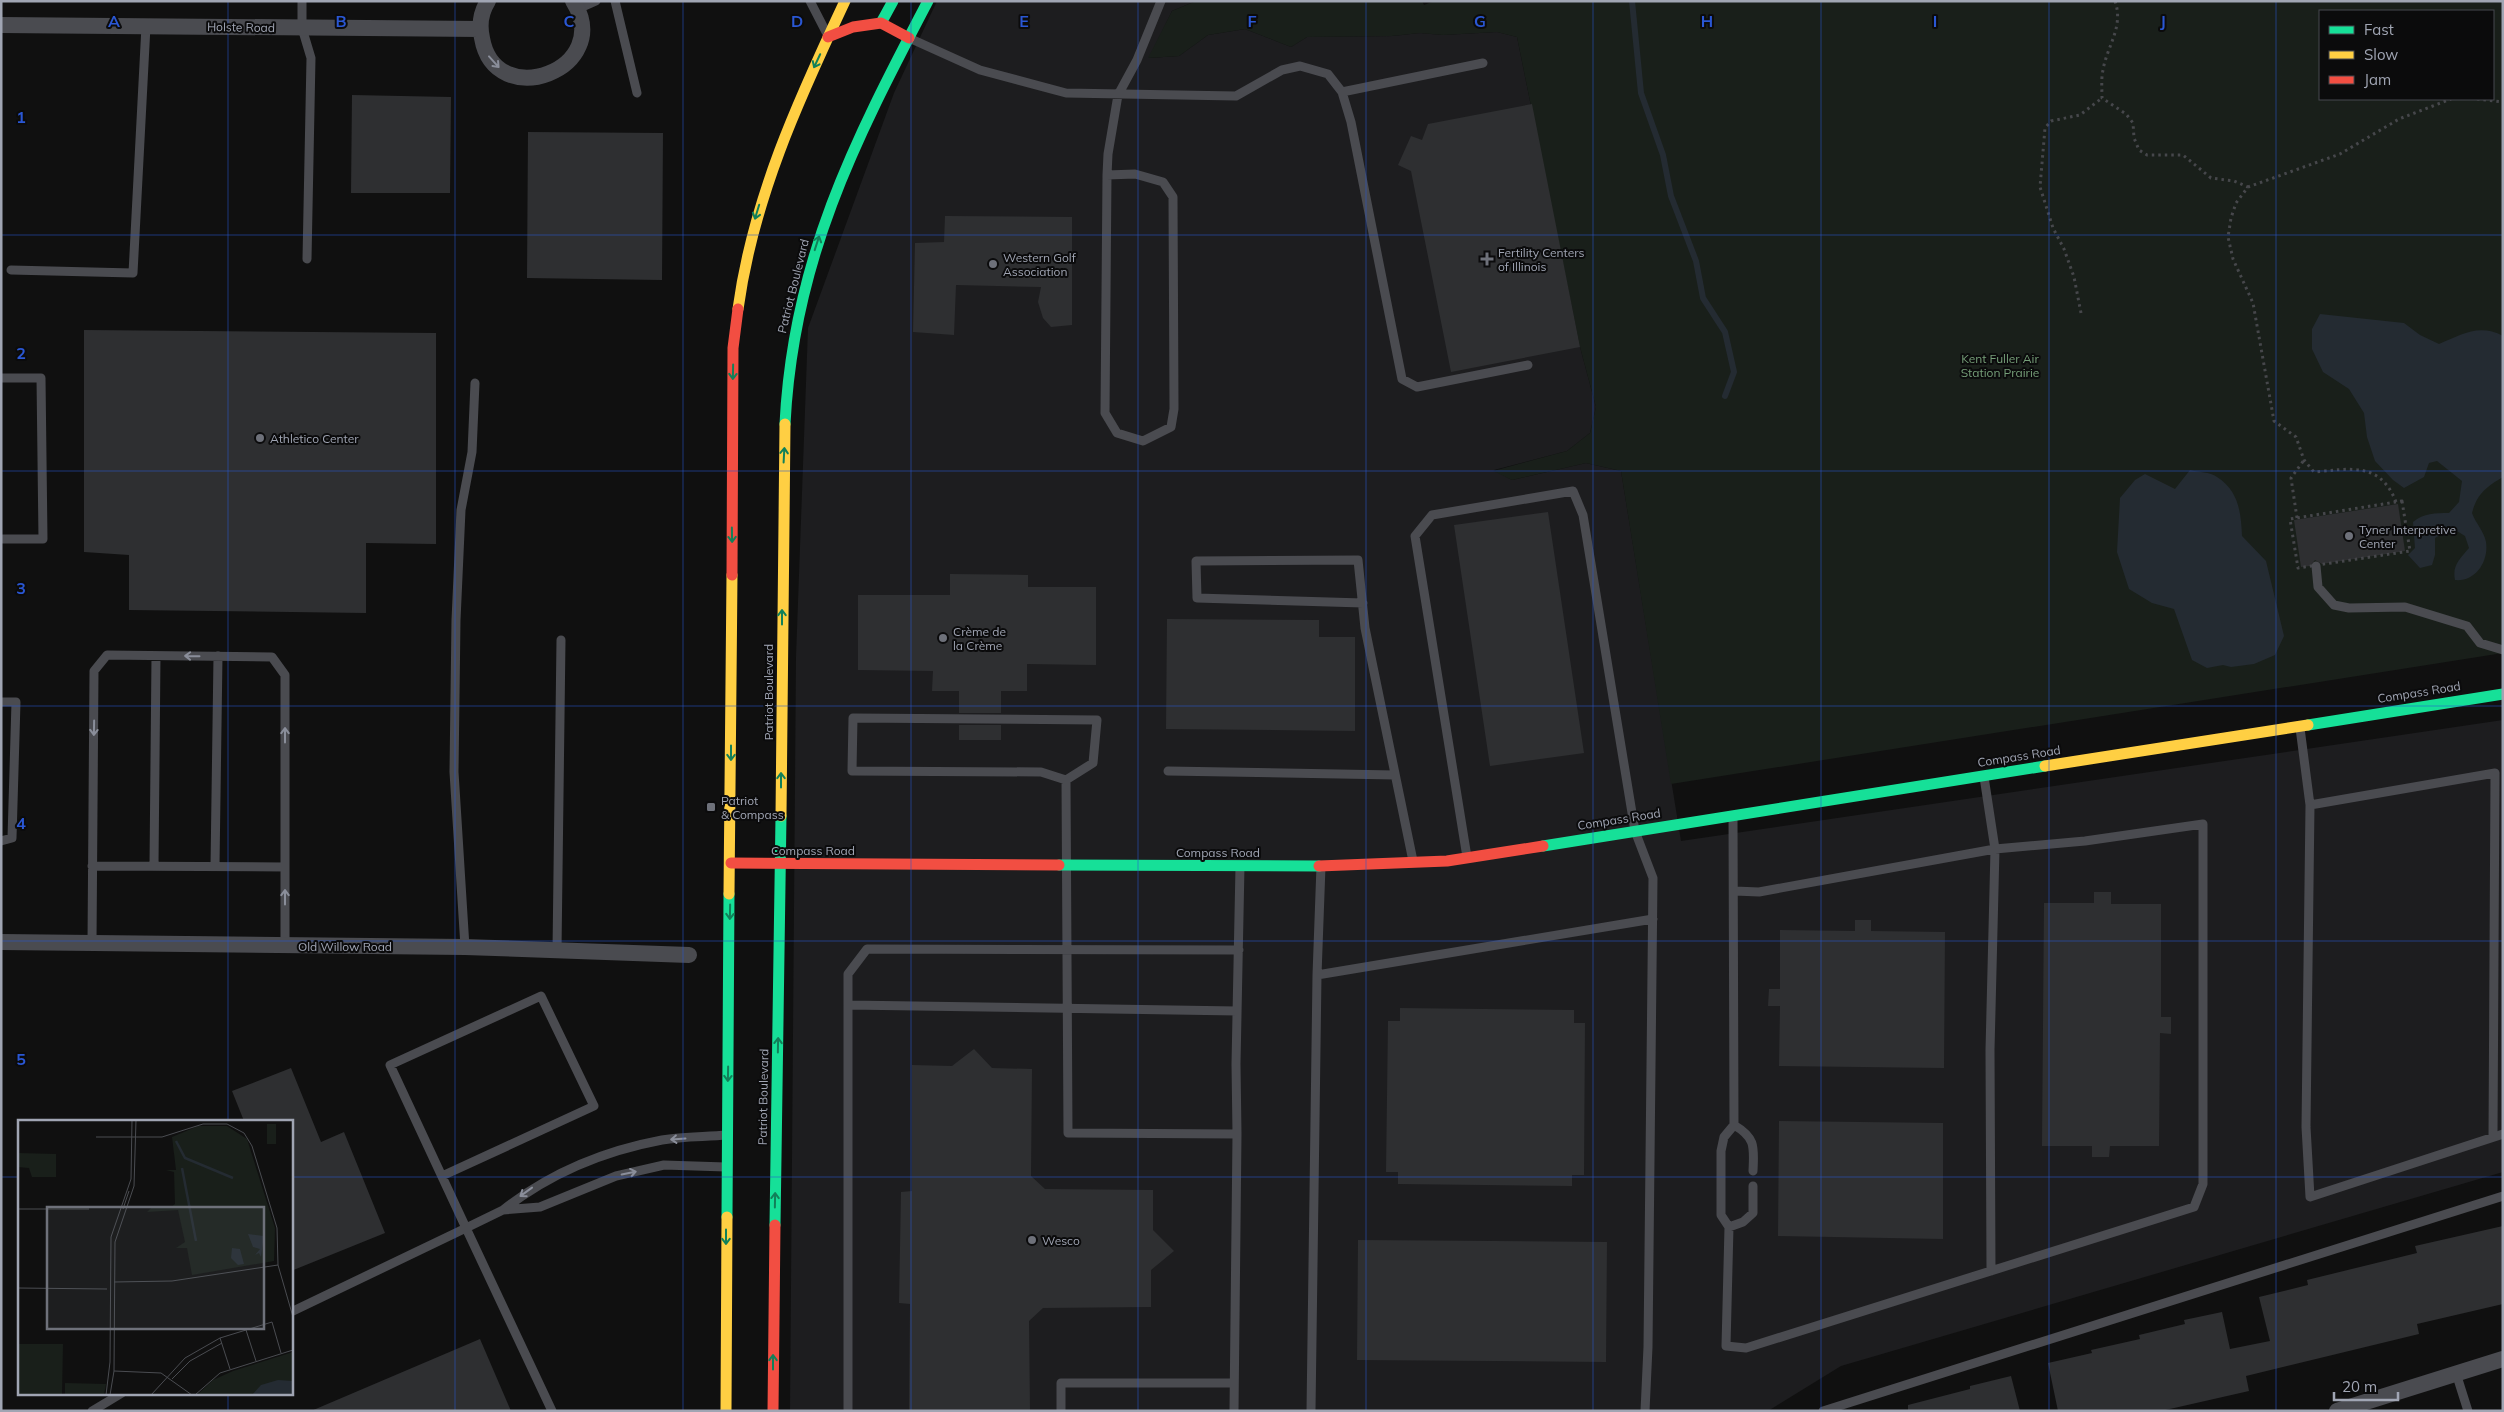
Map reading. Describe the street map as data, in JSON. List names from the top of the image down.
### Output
{
  "streets": {
    "main road": ["Patriot Boulevard", "Compass Road"],
    "street": ["Holste Road", "Old Willow Road"]
  },
  "crossings": [
    ["Patriot Boulevard", "Compass Road"]
  ],
  "parks": ["Kent Fuller Air Station Prairie"],
  "places": {
    "health": ["Fertility Centers of Illinois"],
    "other": [
      "Western Golf Association",
      "Athletico Center",
      "Tyner Interpretive Center",
      "Crème de la Crème",
      "Wesco"
    ],
    "transit": ["Patriot & Compass"]
  },
  "legend": ["Fast", "Slow", "Jam"],
  "scale_bar": "20 m",
  "grid": {
    "columns": [
      "A",
      "B",
      "C",
      "D",
      "E",
      "F",
      "G",
      "H",
      "I",
      "J"
    ],
    "rows": [
      "1",
      "2",
      "3",
      "4",
      "5"
    ]
  }
}
